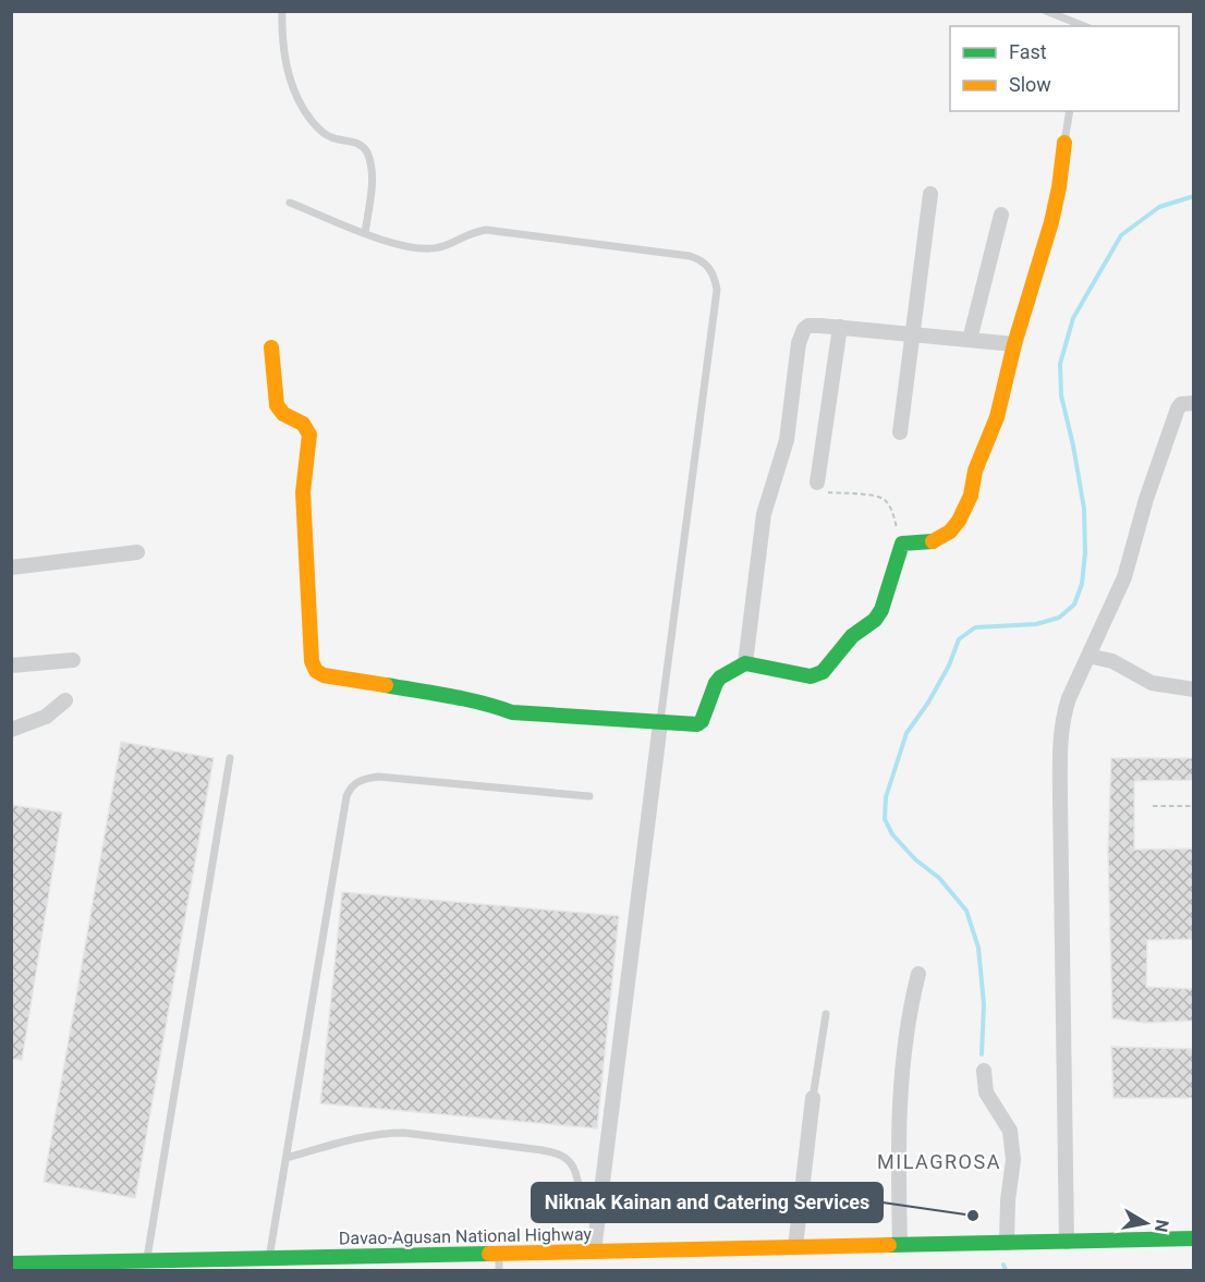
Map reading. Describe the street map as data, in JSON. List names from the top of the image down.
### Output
{
  "streets": {
    "main road": ["Davao-Agusan National Highway"]
  },
  "districts": ["MILAGROSA"],
  "places": ["Niknak Kainan and Catering Services"],
  "legend": ["Fast", "Slow"],
  "north": "right"
}
